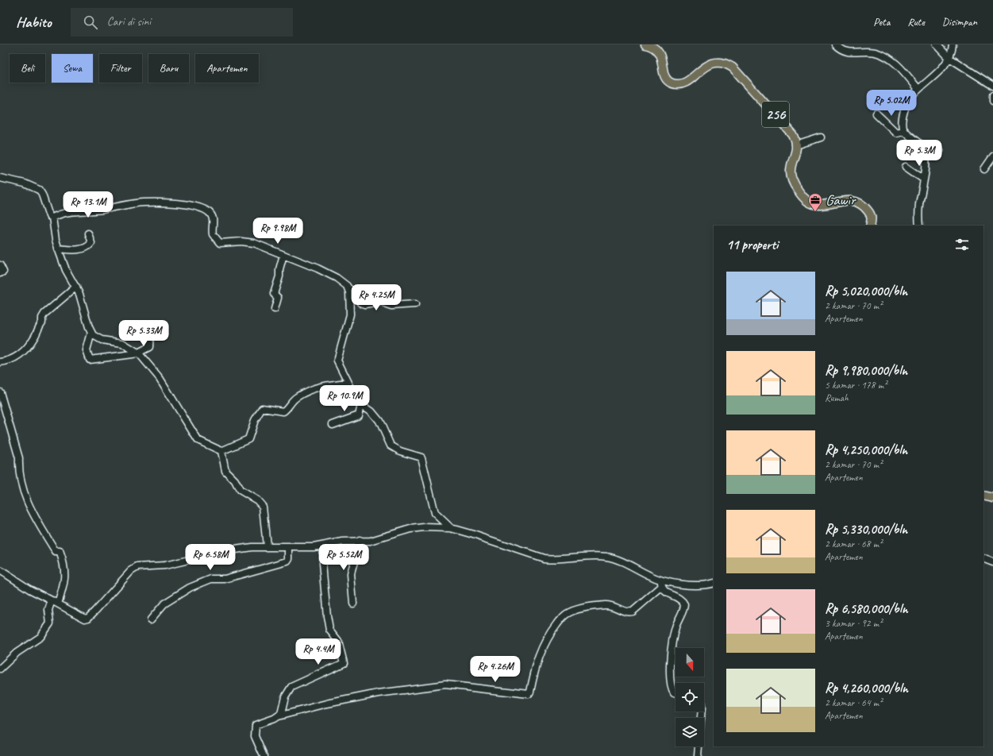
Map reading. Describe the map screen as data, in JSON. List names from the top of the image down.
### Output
{
  "streets": {
    "main road": ["256"]
  },
  "places": {
    "office": ["Gawir"]
  },
  "north": "bottom",
  "page": {
    "header": "Habito",
    "search": "Cari di sini",
    "nav": ["Peta", "Rute", "Disimpan"],
    "chip": [
      "Beli",
      "Sewa",
      "Filter",
      "Baru",
      "Apartemen"
    ],
    "price": [
      "Rp 5.02M",
      "Rp 5.3M",
      "Rp 13.1M",
      "Rp 9.98M",
      "Rp 4.25M",
      "Rp 5.33M",
      "Rp 10.9M",
      "Rp 6.58M",
      "Rp 5.52M",
      "Rp 4.4M",
      "Rp 4.26M"
    ],
    "heading": "11 properti",
    "list": [
      {
        "name": "Rp 5,020,000/bln",
        "note": "2 kamar · 70 m² · Apartemen"
      },
      {
        "name": "Rp 9,980,000/bln",
        "note": "5 kamar · 178 m² · Rumah"
      },
      {
        "name": "Rp 4,250,000/bln",
        "note": "2 kamar · 70 m² · Apartemen"
      },
      {
        "name": "Rp 5,330,000/bln",
        "note": "2 kamar · 68 m² · Apartemen"
      },
      {
        "name": "Rp 6,580,000/bln",
        "note": "3 kamar · 92 m² · Apartemen"
      },
      {
        "name": "Rp 4,260,000/bln",
        "note": "2 kamar · 64 m² · Apartemen"
      }
    ]
  }
}
